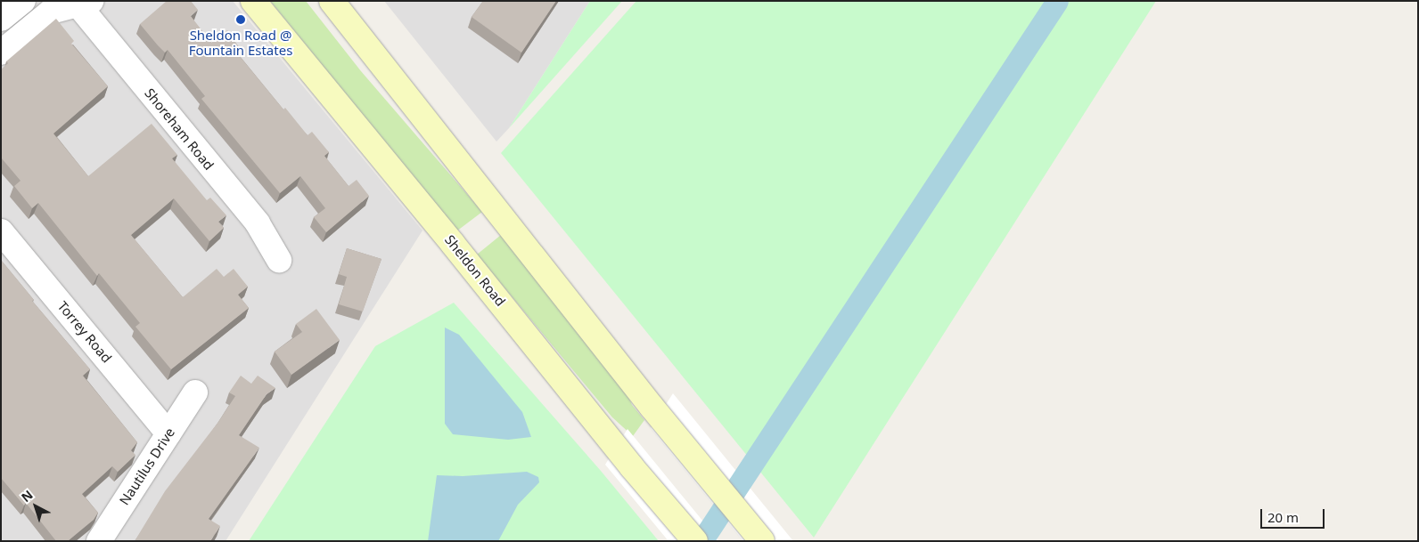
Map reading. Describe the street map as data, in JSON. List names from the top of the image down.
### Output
{
  "streets": {
    "main road": ["Sheldon Road"],
    "street": ["Shoreham Road", "Torrey Road", "Nautilus Drive"]
  },
  "crossings": [
    ["Torrey Road", "Nautilus Drive"]
  ],
  "places": ["Sheldon Road @ Fountain Estates"],
  "scale_bar": "20 m",
  "north": "top left"
}
